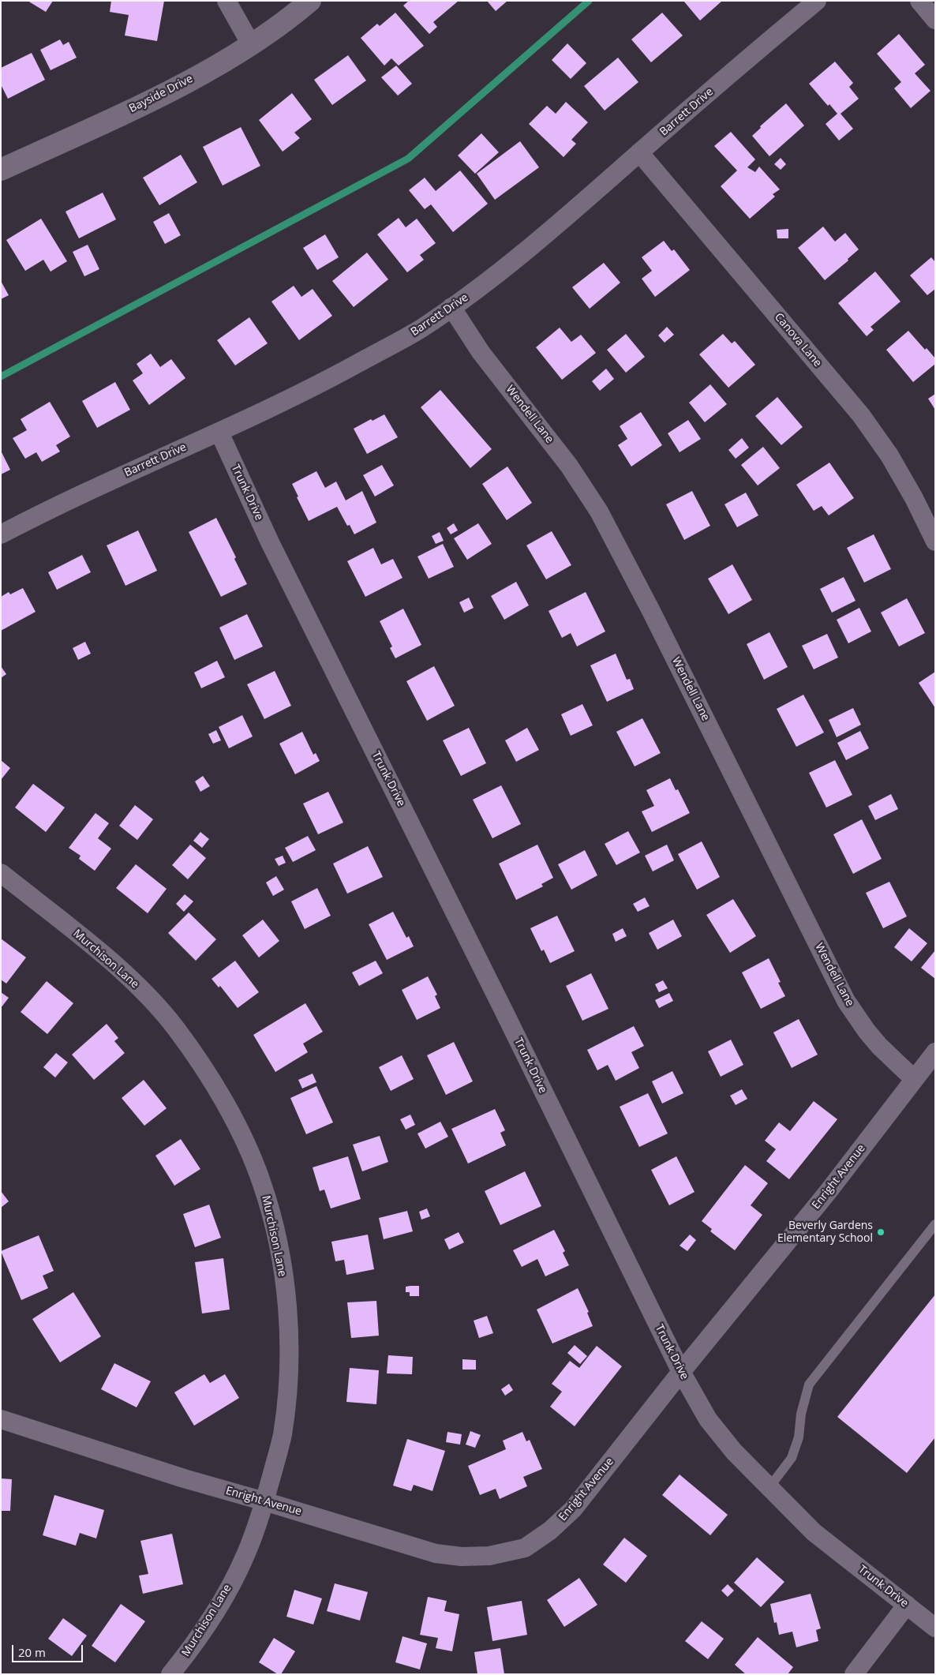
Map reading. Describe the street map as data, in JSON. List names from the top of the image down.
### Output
{
  "streets": {
    "street": [
      "Bayside Drive",
      "Barrett Drive",
      "Canova Lane",
      "Wendell Lane",
      "Trunk Drive",
      "Murchison Lane",
      "Enright Avenue"
    ]
  },
  "crossings": [
    ["Barrett Drive", "Canova Lane"],
    ["Barrett Drive", "Wendell Lane"],
    ["Barrett Drive", "Trunk Drive"],
    ["Wendell Lane", "Enright Avenue"],
    ["Trunk Drive", "Enright Avenue"],
    ["Murchison Lane", "Enright Avenue"]
  ],
  "places": ["Beverly Gardens Elementary School"],
  "scale_bar": "20 m"
}
